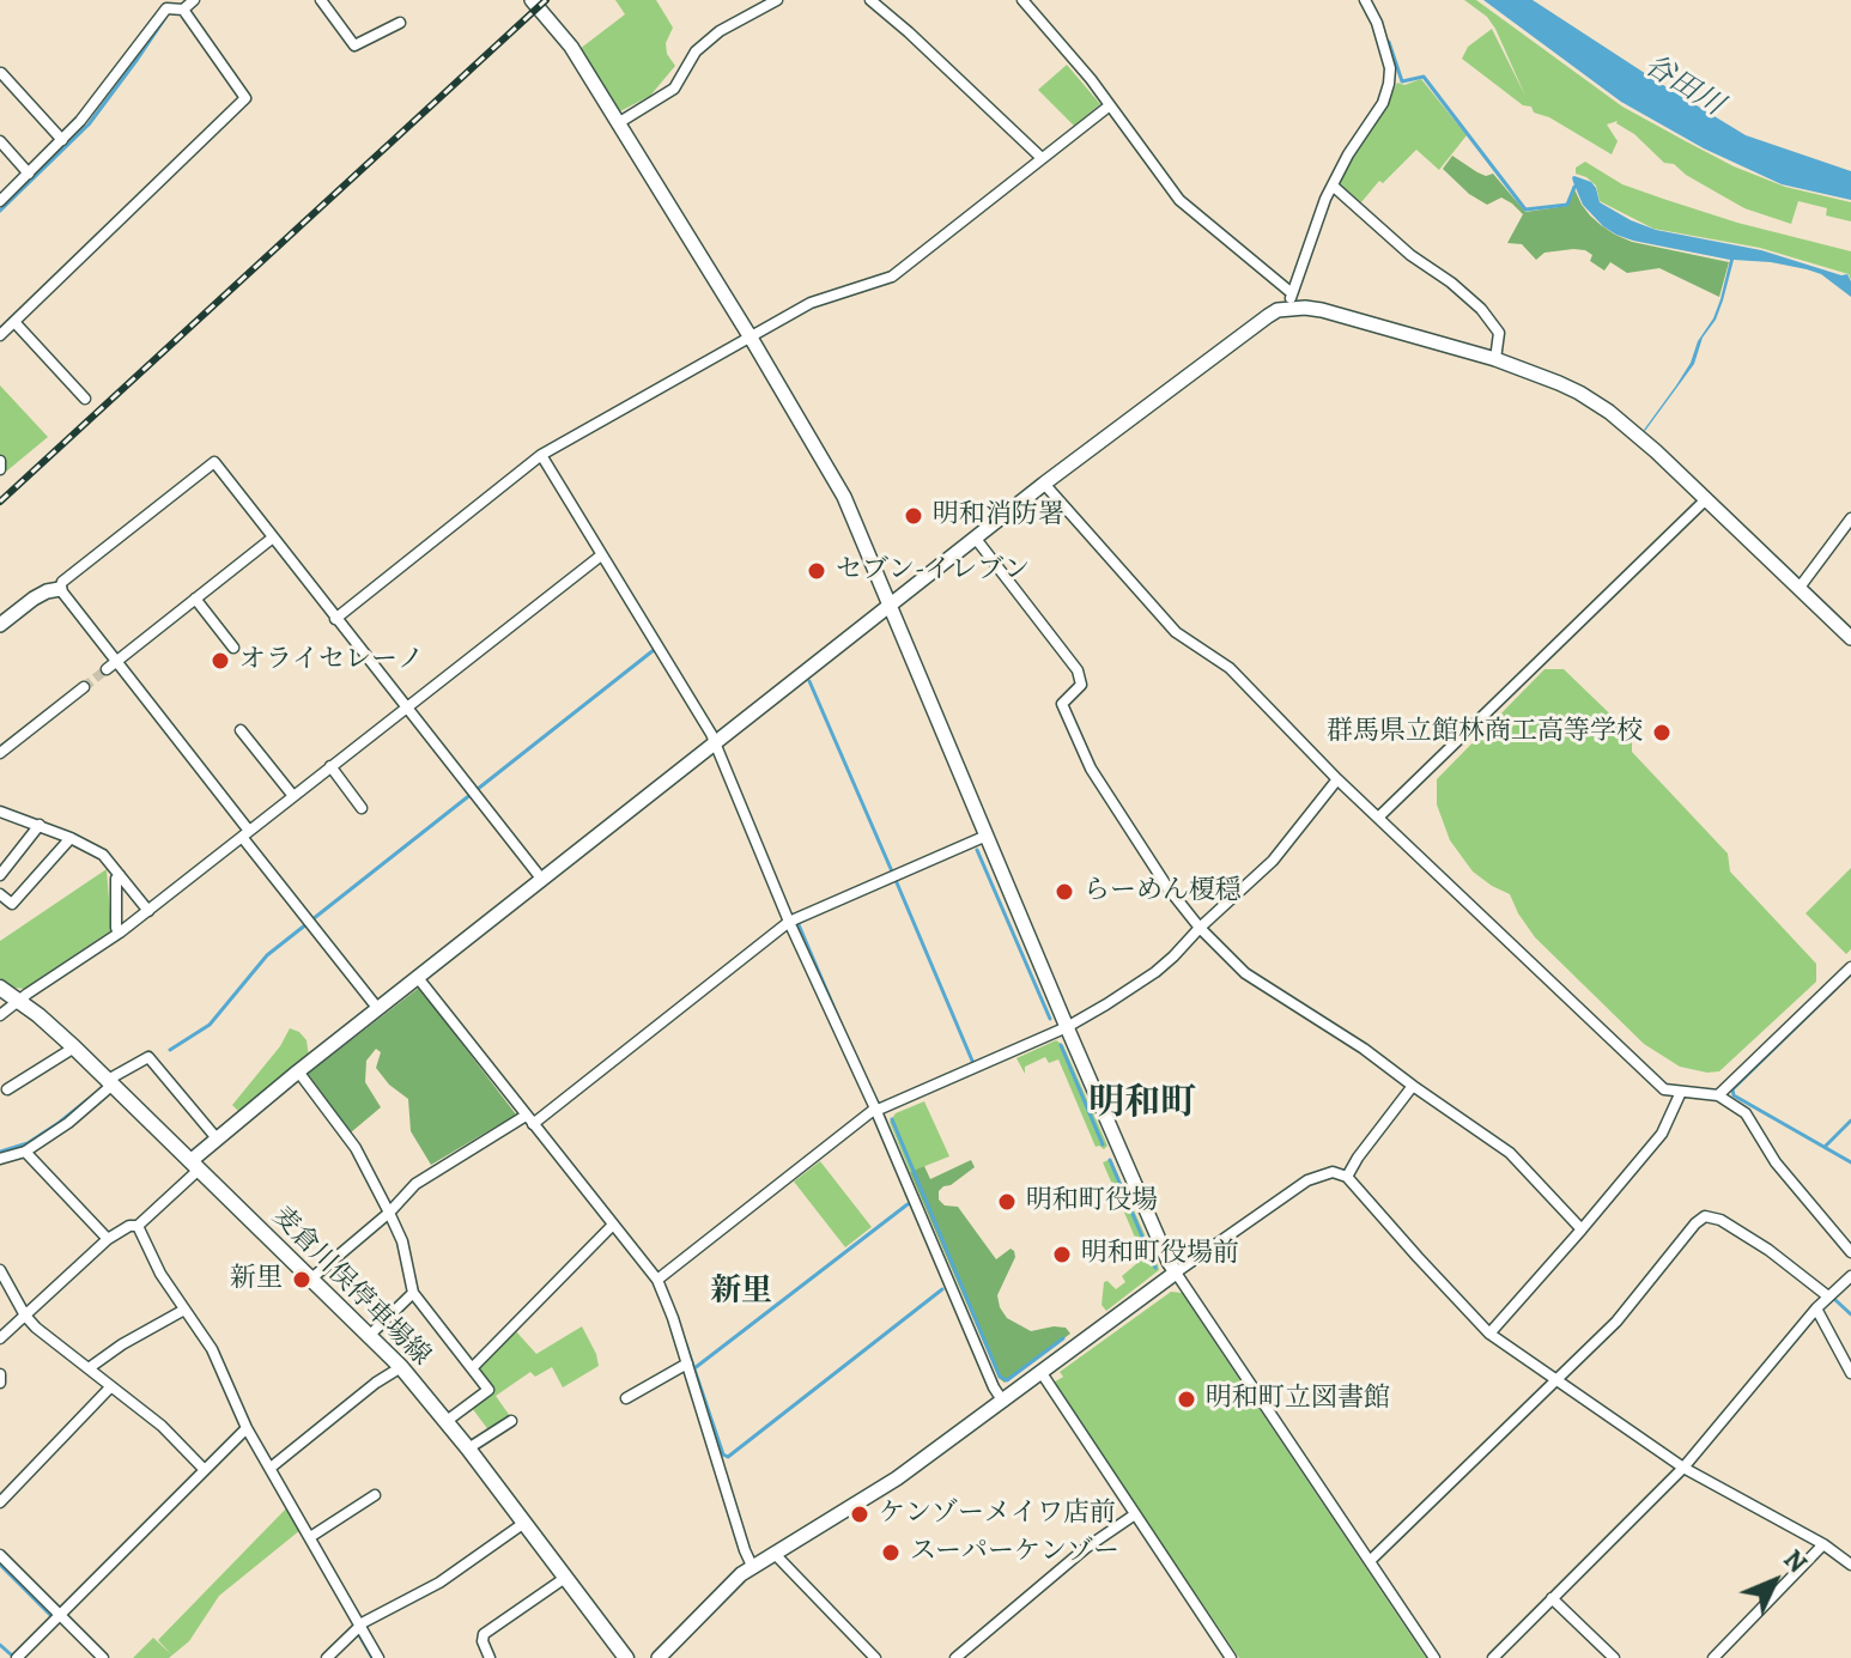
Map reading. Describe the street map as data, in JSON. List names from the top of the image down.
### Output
{
  "streets": {
    "main road": ["麦倉川俣停車場線"]
  },
  "districts": ["明和町", "新里"],
  "water": ["谷田川"],
  "places": [
    "明和消防署",
    "セブン-イレブン",
    "オライセレーノ",
    "群馬県立館林商工高等学校",
    "らーめん榎穏",
    "明和町役場",
    "明和町役場前",
    "新里",
    "明和町立図書館",
    "ケンゾーメイワ店前",
    "スーパーケンゾー"
  ],
  "north": "top right"
}
